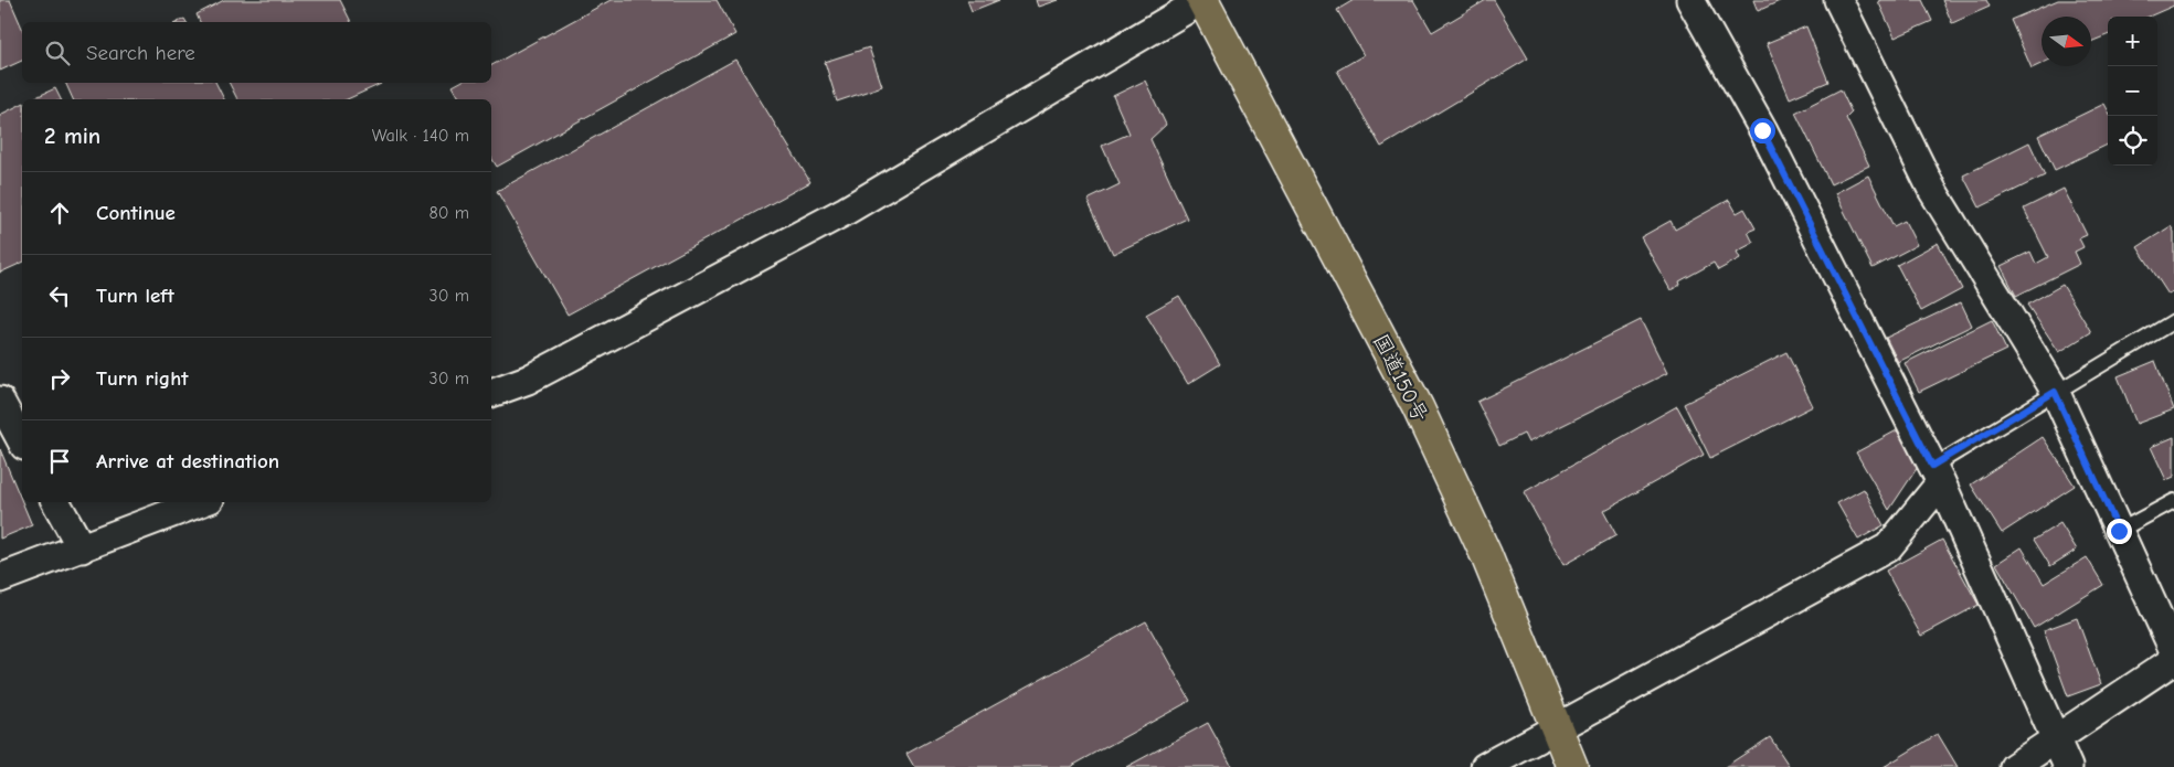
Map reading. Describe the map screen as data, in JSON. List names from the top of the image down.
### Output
{
  "streets": {
    "highway": ["国道150号"]
  },
  "north": "right",
  "page": {
    "map_buttons": ["+", "−"],
    "search": "Search here",
    "heading": ["2 min", "Walk · 140 m"],
    "list": [
      ["Continue", "80 m"],
      ["Turn left", "30 m"],
      ["Turn right", "30 m"],
      "Arrive at destination"
    ]
  }
}
